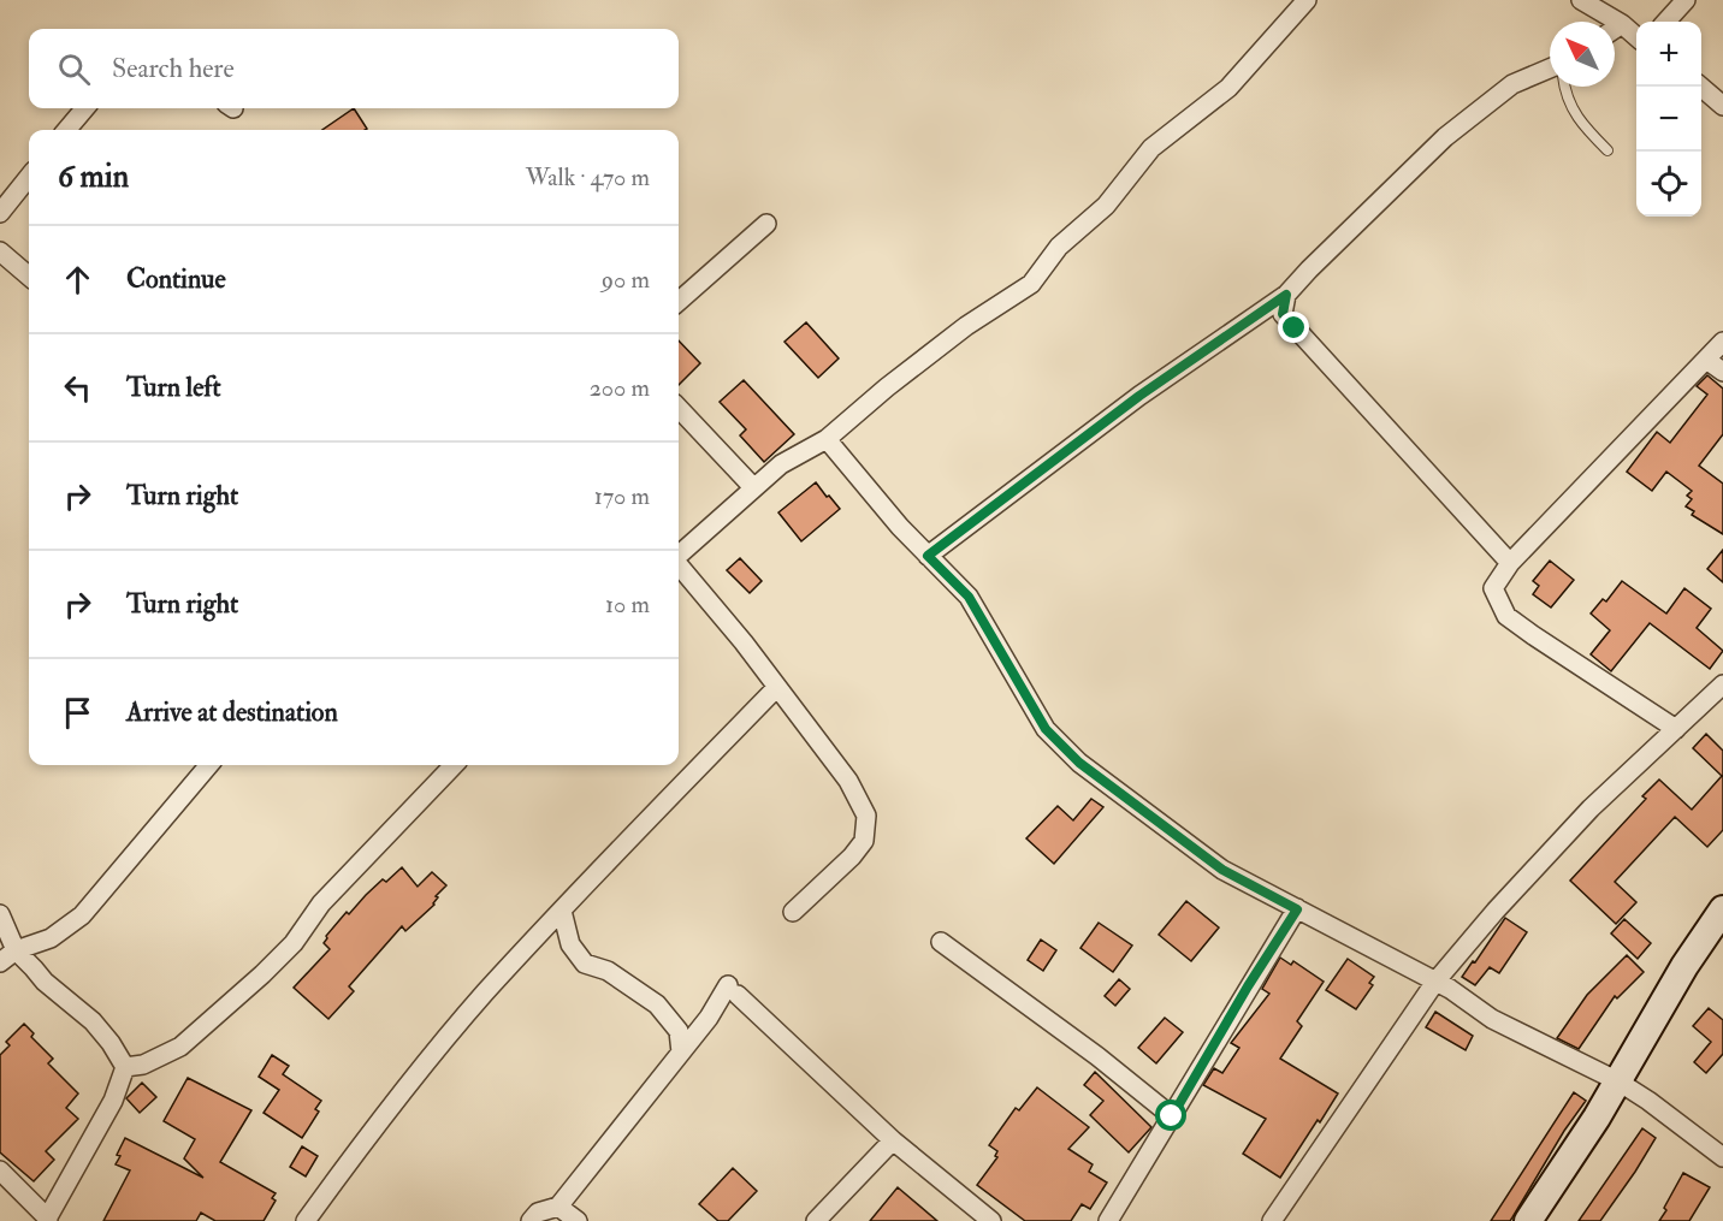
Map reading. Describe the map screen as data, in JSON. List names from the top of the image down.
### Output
{
  "north": "top left",
  "page": {
    "map_buttons": ["+", "−"],
    "search": "Search here",
    "heading": ["6 min", "Walk · 470 m"],
    "list": [
      ["Continue", "90 m"],
      ["Turn left", "200 m"],
      ["Turn right", "170 m"],
      ["Turn right", "10 m"],
      "Arrive at destination"
    ]
  }
}
